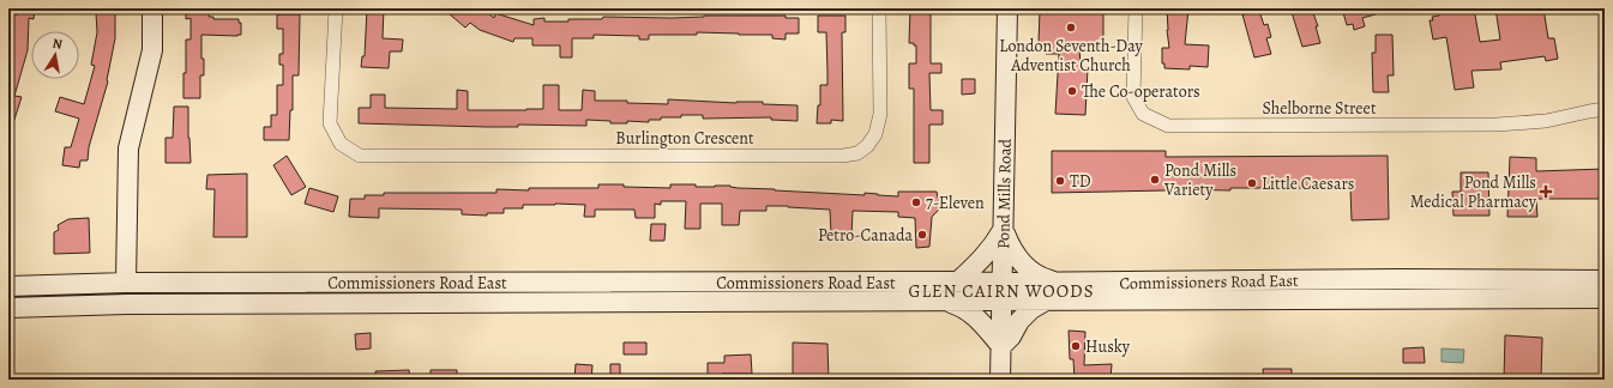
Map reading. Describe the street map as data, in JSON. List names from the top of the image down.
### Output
{
  "streets": {
    "main road": ["Pond Mills Road", "Commissioners Road East"],
    "street": ["Shelborne Street", "Burlington Crescent"]
  },
  "crossings": [
    ["Pond Mills Road", "Commissioners Road East"]
  ],
  "districts": ["GLEN CAIRN WOODS"],
  "places": {
    "other": [
      "London Seventh-Day Adventist Church",
      "The Co-operators",
      "Pond Mills Variety",
      "TD",
      "Little Caesars",
      "7-Eleven",
      "Petro-Canada",
      "Husky"
    ],
    "health": ["Pond Mills Medical Pharmacy"]
  },
  "north": "top"
}
